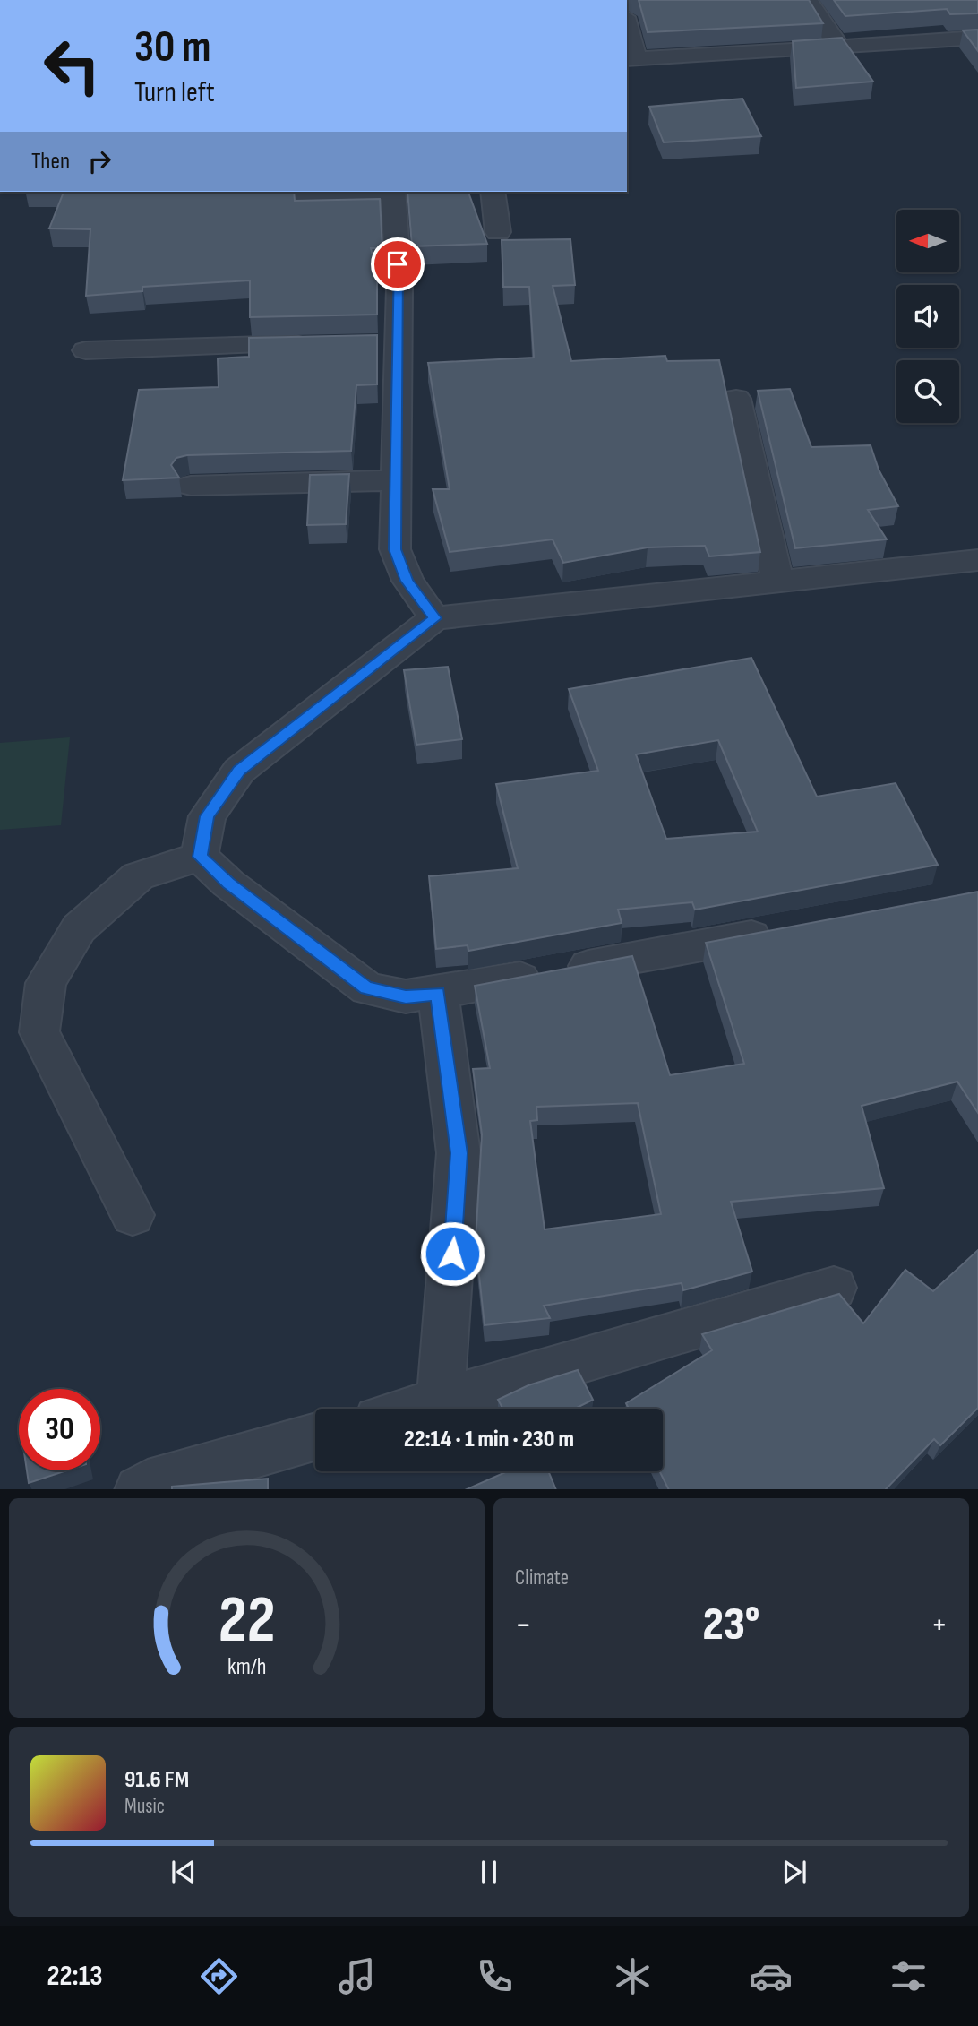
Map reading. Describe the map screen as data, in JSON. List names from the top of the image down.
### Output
{
  "north": "left",
  "page": {
    "turn": ["30 m", "Turn left"],
    "then": "Then",
    "limit": "30",
    "trip": "22:14 · 1 min · 230 m",
    "tile": "Climate",
    "heat": ["−", "23°", "+"],
    "song": ["91.6 FM", "Music"],
    "tabs": "22:13",
    "gauge": ["22", "km/h"]
  }
}
